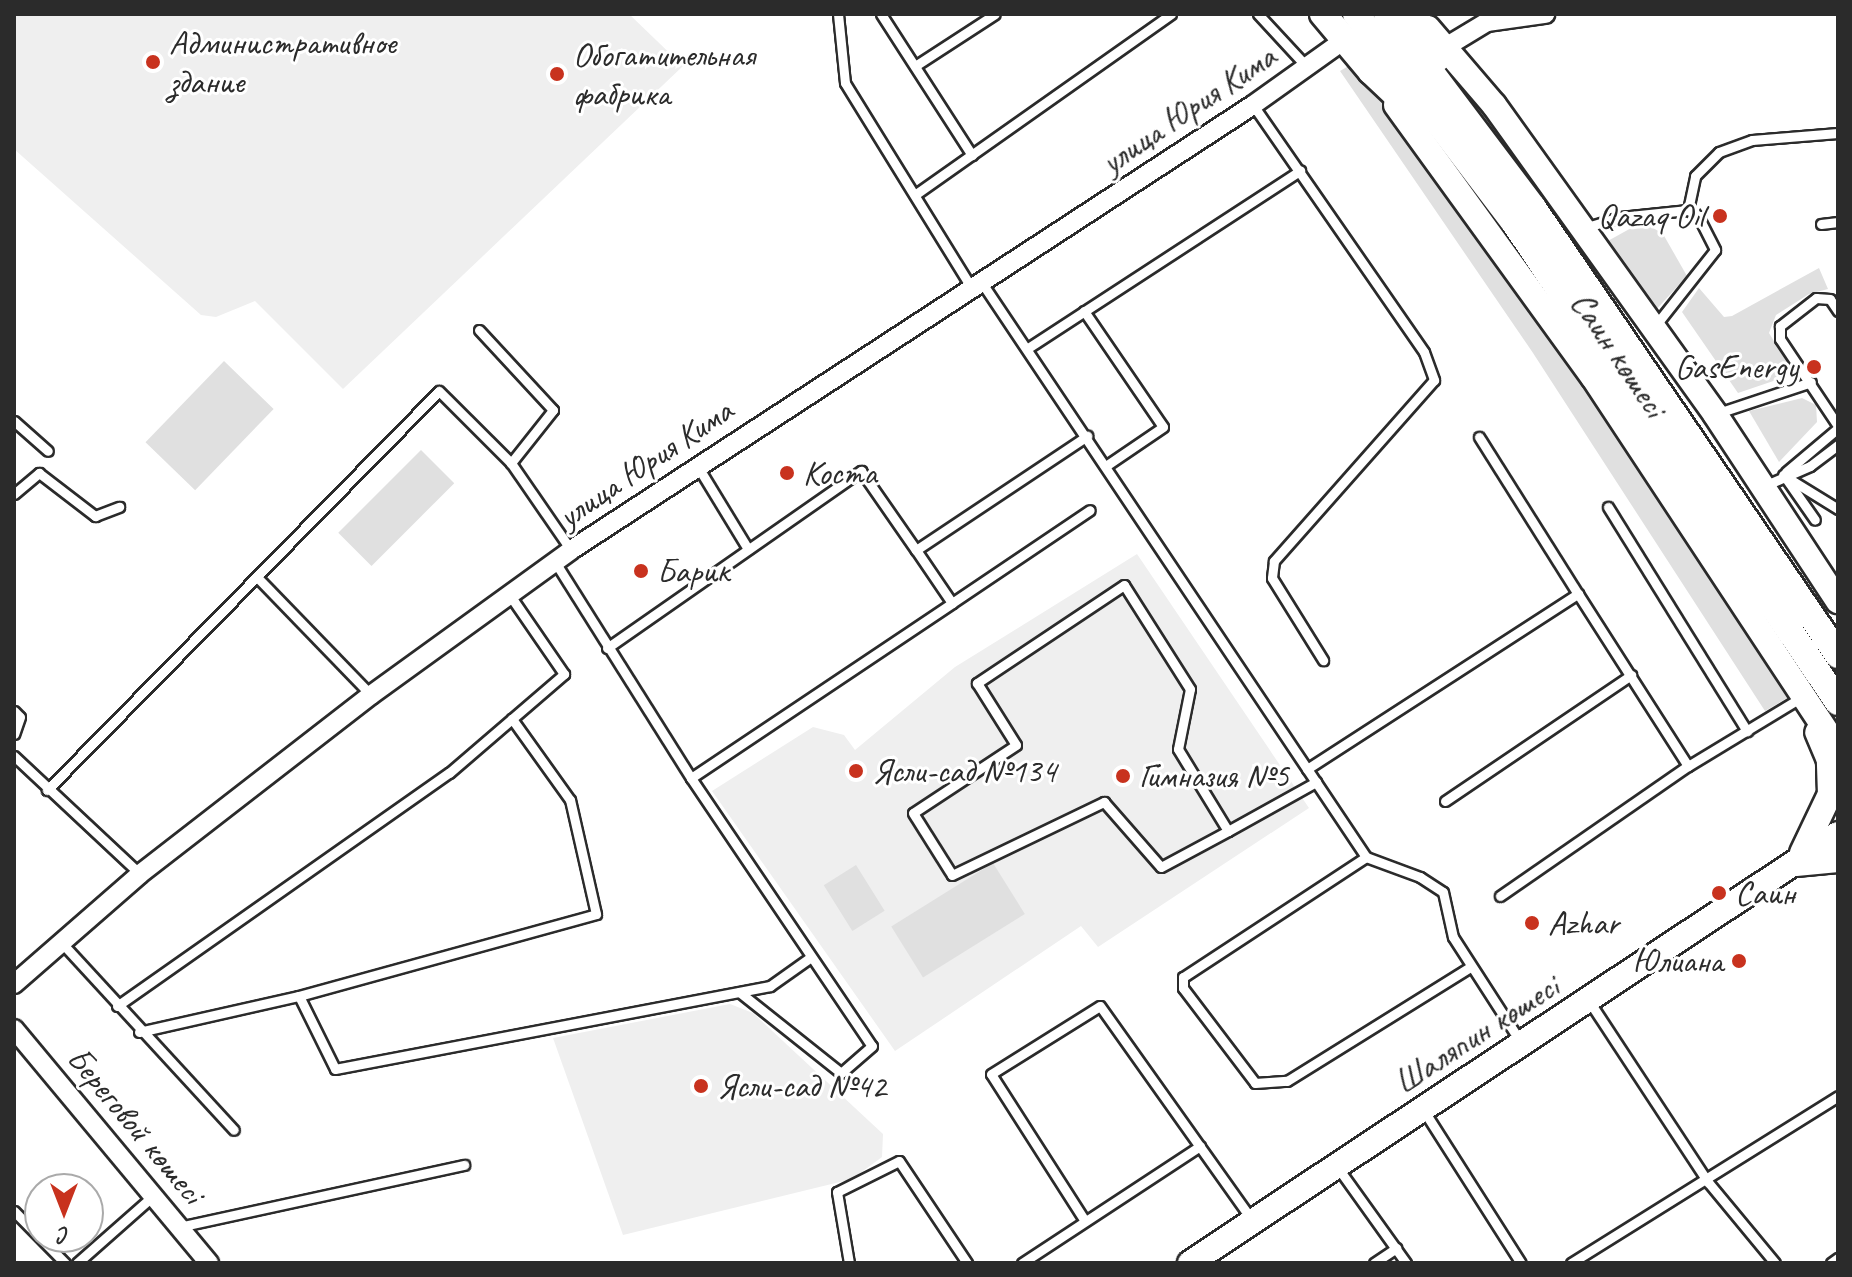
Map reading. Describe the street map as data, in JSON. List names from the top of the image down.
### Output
{
  "streets": {
    "main road": ["Саин көшесі", "Шаляпин көшесі"],
    "street": ["улица Юрия Кима", "Береговой көшесі"]
  },
  "crossings": [
    ["улица Юрия Кима", "Саин көшесі"]
  ],
  "places": [
    "Административное здание",
    "Обогатительная фабрика",
    "Qazaq Oil",
    "GasEnergy",
    "Коста",
    "Барик",
    "Ясли-сад №134",
    "Гимназия №5",
    "Саин",
    "Azhar",
    "Юлиана",
    "Ясли-сад №42"
  ],
  "north": "bottom"
}
